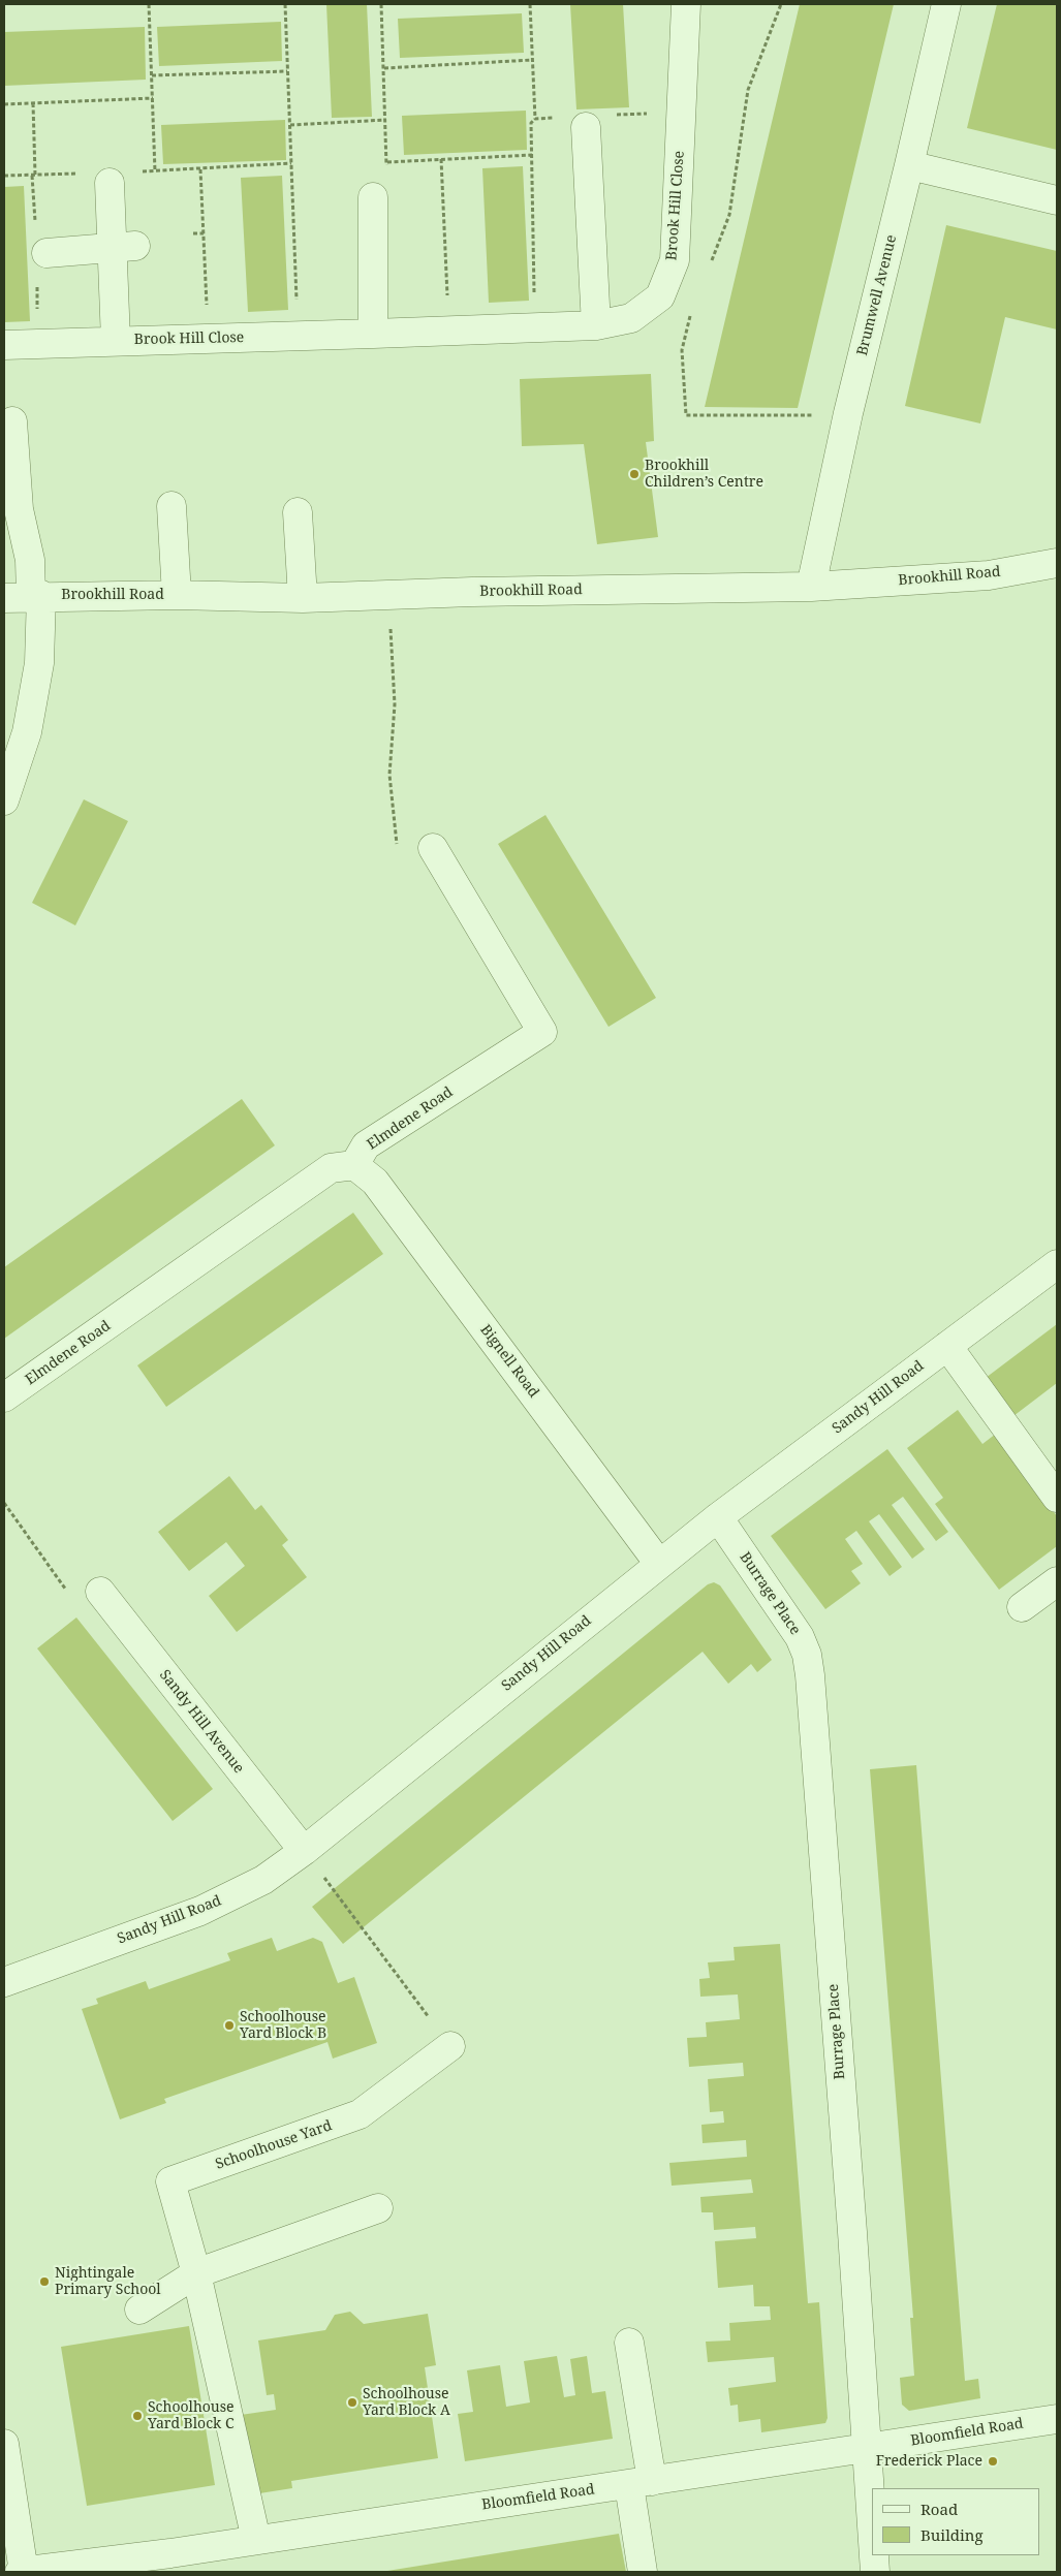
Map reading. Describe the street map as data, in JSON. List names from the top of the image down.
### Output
{
  "streets": {
    "street": [
      "Brook Hill Close",
      "Brumwell Avenue",
      "Brookhill Road",
      "Elmdene Road",
      "Bignell Road",
      "Sandy Hill Road",
      "Burrage Place",
      "Sandy Hill Avenue",
      "Schoolhouse Yard",
      "Bloomfield Road"
    ]
  },
  "crossings": [
    ["Brumwell Avenue", "Brookhill Road"],
    ["Elmdene Road", "Bignell Road"],
    ["Bignell Road", "Sandy Hill Road"],
    ["Sandy Hill Road", "Burrage Place"],
    ["Sandy Hill Road", "Sandy Hill Avenue"],
    ["Burrage Place", "Bloomfield Road"],
    ["Schoolhouse Yard", "Bloomfield Road"]
  ],
  "places": [
    "Brookhill Children’s Centre",
    "Schoolhouse Yard Block B",
    "Nightingale Primary School",
    "Schoolhouse Yard Block A",
    "Schoolhouse Yard Block C",
    "Frederick Place"
  ],
  "legend": ["Road", "Building"]
}
